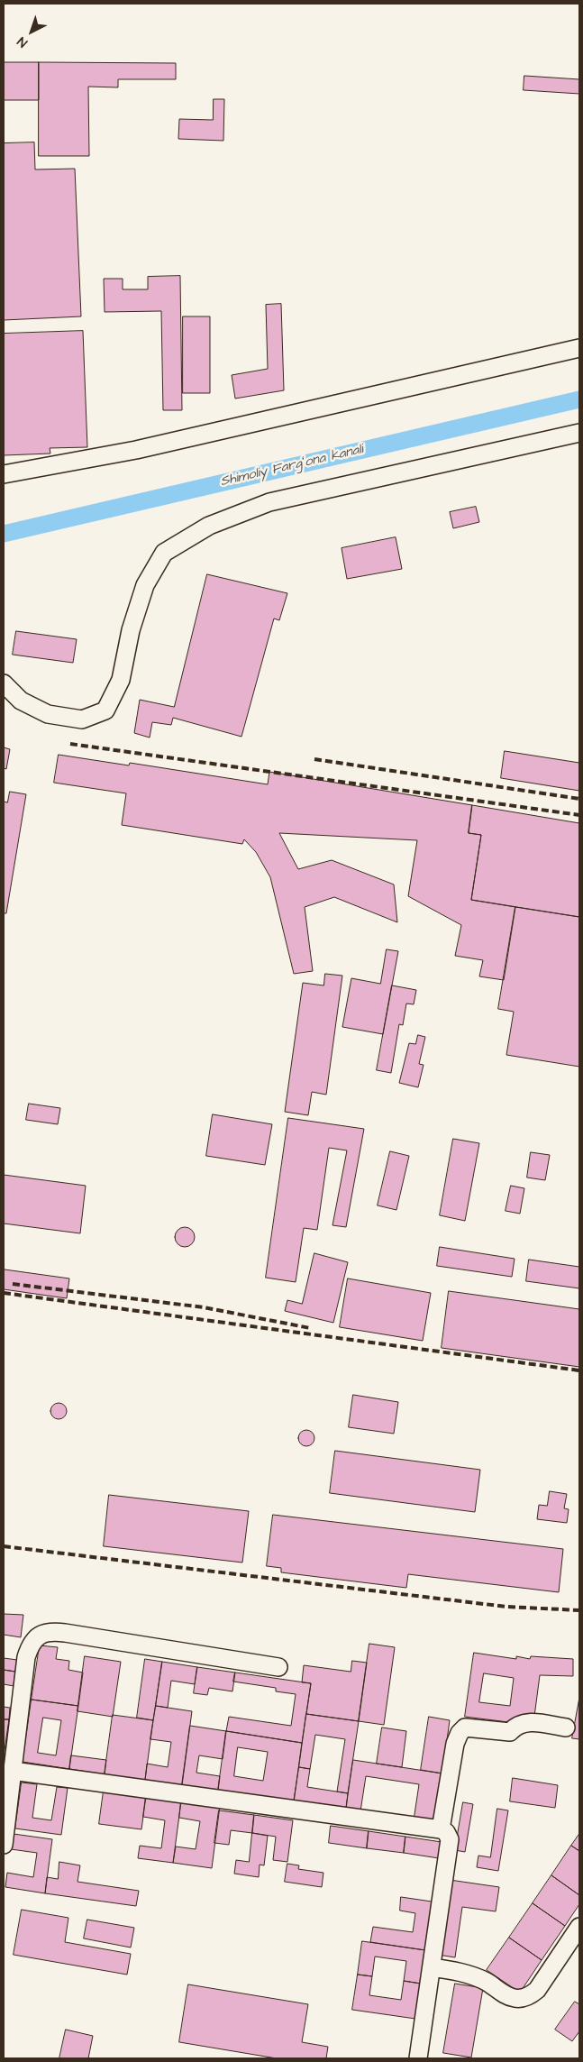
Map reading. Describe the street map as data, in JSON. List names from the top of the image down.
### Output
{
  "water": ["Shimoliy Fargʻona kanali"],
  "north": "bottom left"
}
